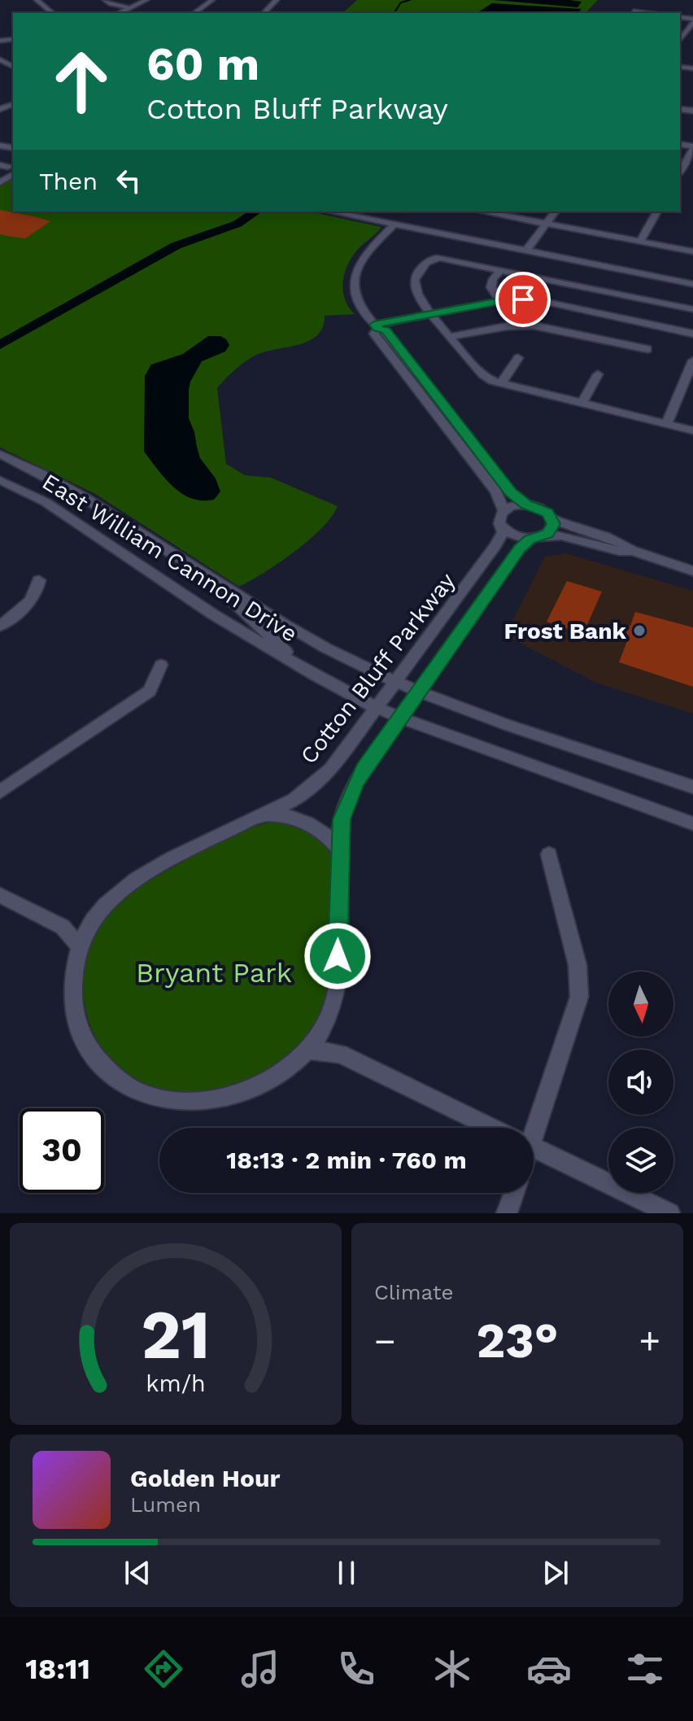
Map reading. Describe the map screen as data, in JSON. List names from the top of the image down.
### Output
{
  "streets": {
    "street": ["East William Cannon Drive", "Cotton Bluff Parkway"]
  },
  "crossings": [
    ["East William Cannon Drive", "Cotton Bluff Parkway"]
  ],
  "parks": ["Bryant Park"],
  "places": ["Frost Bank"],
  "north": "bottom",
  "page": {
    "turn": ["60 m", "Cotton Bluff Parkway"],
    "then": "Then",
    "limit": "30",
    "trip": "18:13 · 2 min · 760 m",
    "tile": "Climate",
    "heat": ["−", "23°", "+"],
    "song": ["Golden Hour", "Lumen"],
    "tabs": "18:11",
    "gauge": ["21", "km/h"]
  }
}
